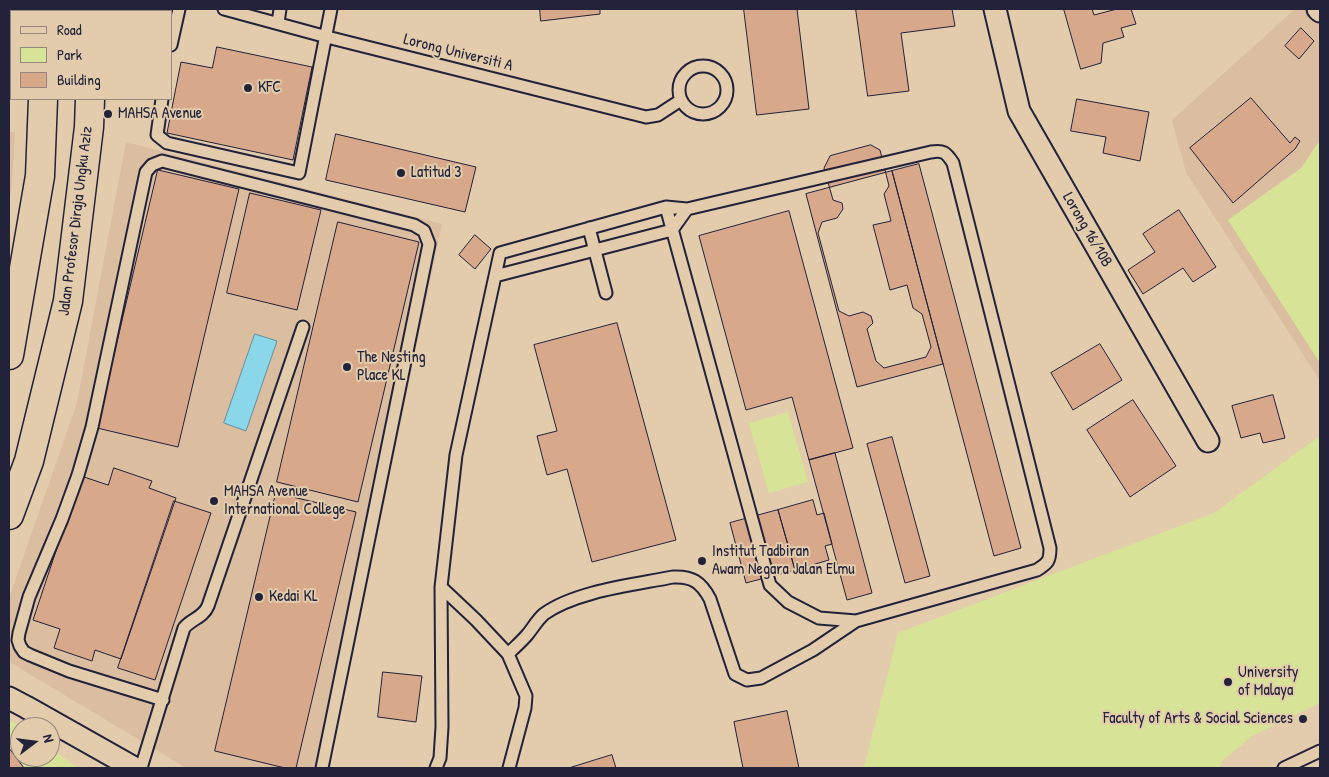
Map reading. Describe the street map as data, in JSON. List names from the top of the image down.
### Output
{
  "streets": {
    "main road": ["Jalan Profesor Diraja Ungku Aziz"],
    "street": ["Lorong 16/10B"],
    "lane": ["Lorong Universiti A"]
  },
  "places": [
    "KFC",
    "MAHSA Avenue",
    "Latitud 3",
    "The Nesting Place KL",
    "MAHSA Avenue International College",
    "Institut Tadbiran Awam Negara Jalan Elmu",
    "Kedai KL",
    "University of Malaya",
    "Faculty of Arts & Social Sciences"
  ],
  "legend": ["Road", "Park", "Building"],
  "north": "right"
}
